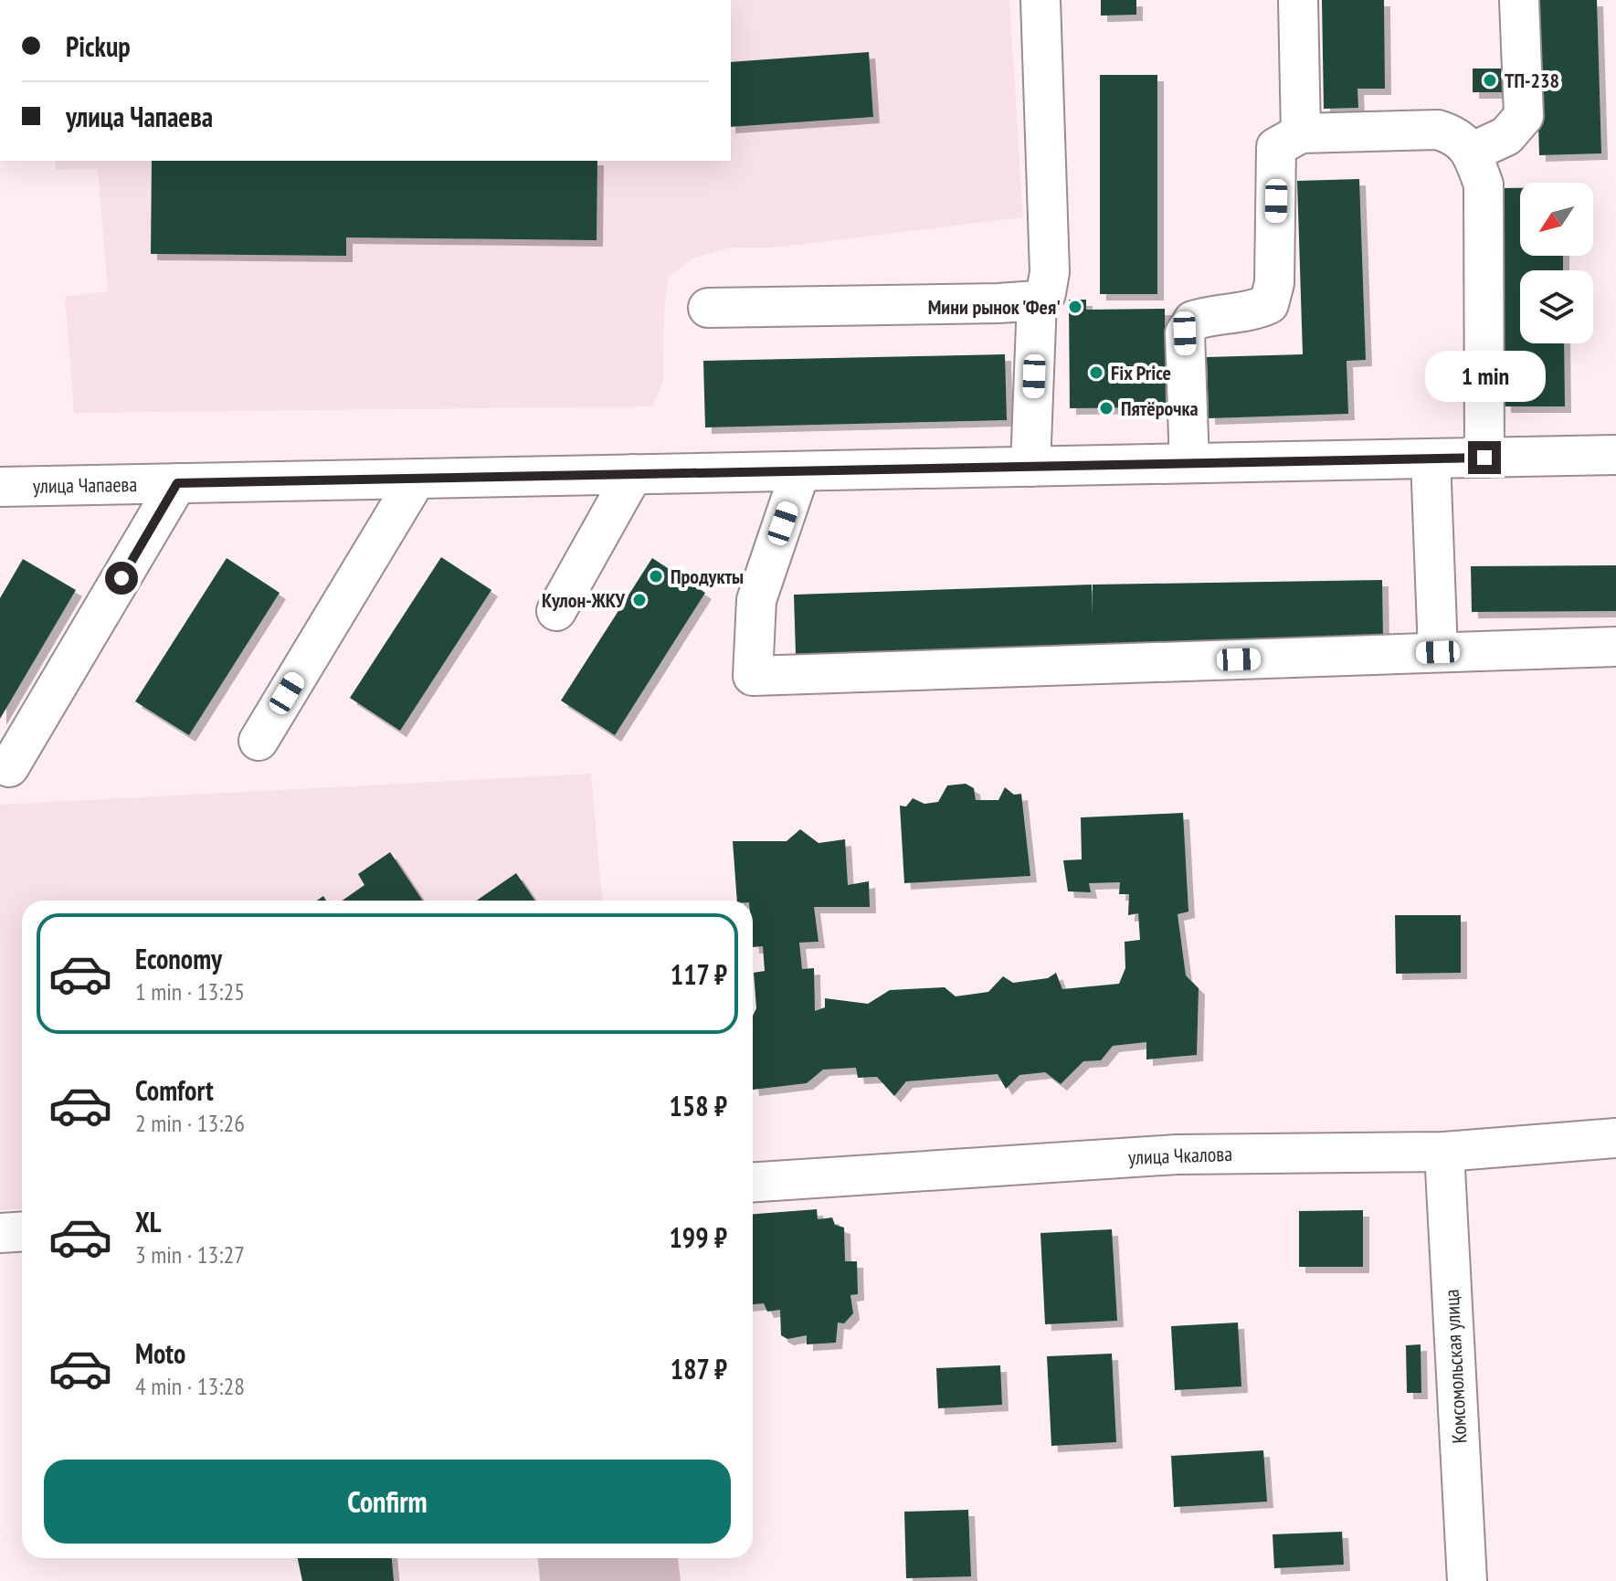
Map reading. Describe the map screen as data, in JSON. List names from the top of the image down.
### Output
{
  "streets": {
    "street": ["улица Чапаева", "улица Чкалова", "Комсомольская улица"]
  },
  "crossings": [
    ["улица Чкалова", "Комсомольская улица"]
  ],
  "places": [
    "ТП-238",
    "Мини рынок 'Фея'",
    "Fix Price",
    "Пятёрочка",
    "Продукты",
    "Кулон-ЖКУ"
  ],
  "north": "bottom left",
  "page": {
    "banner": ["Pickup", "улица Чапаева"],
    "bubble": "1 min",
    "list": [
      {
        "name": "Economy",
        "note": "1 min · 13:25",
        "value": "117 ₽"
      },
      {
        "name": "Comfort",
        "note": "2 min · 13:26",
        "value": "158 ₽"
      },
      {
        "name": "XL",
        "note": "3 min · 13:27",
        "value": "199 ₽"
      },
      {
        "name": "Moto",
        "note": "4 min · 13:28",
        "value": "187 ₽"
      }
    ],
    "buttons": "Confirm"
  }
}
